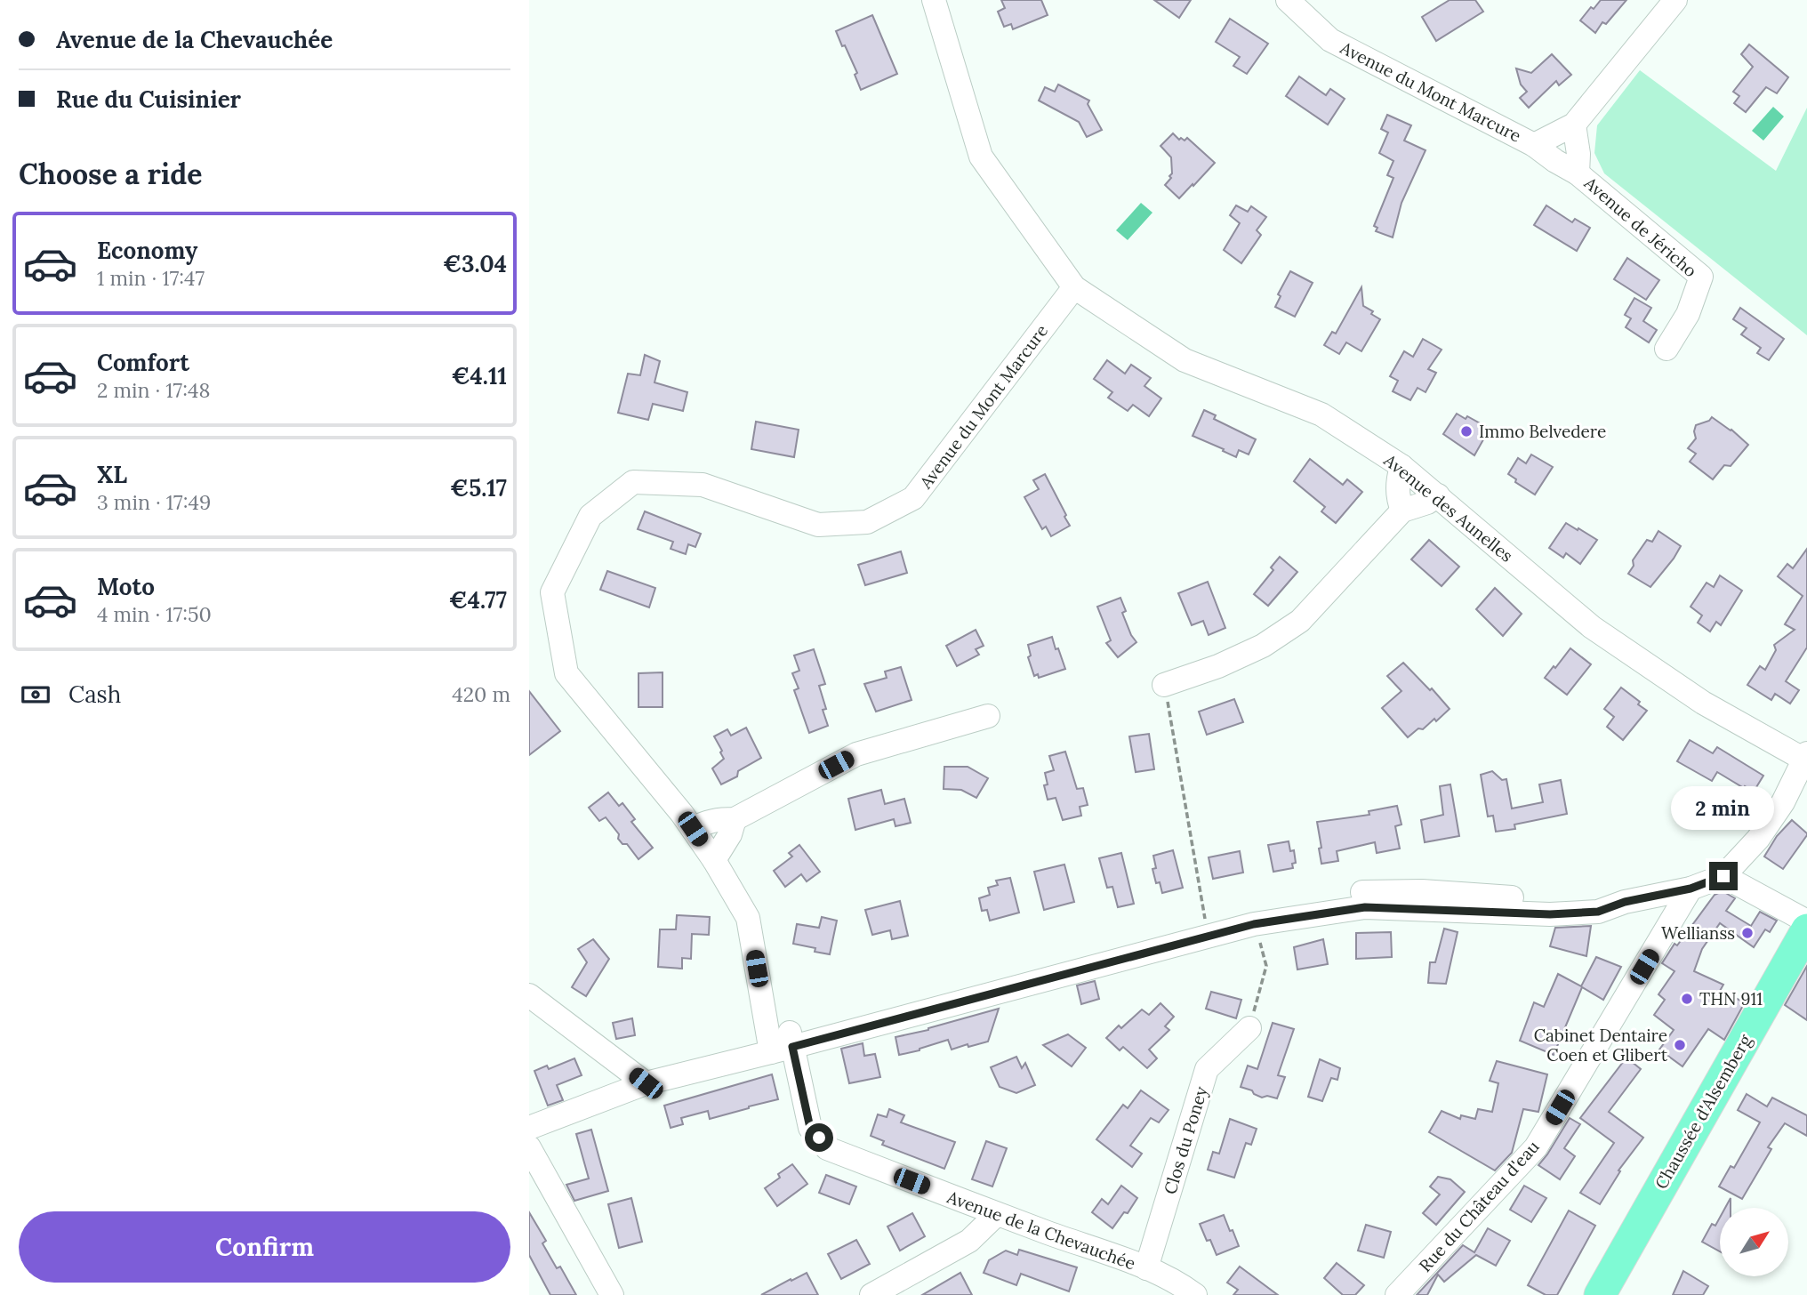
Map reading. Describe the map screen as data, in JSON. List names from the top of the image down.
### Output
{
  "streets": {
    "main road": ["Chaussée d'Alsemberg"],
    "street": [
      "Avenue du Mont Marcure",
      "Avenue de Jéricho",
      "Avenue des Aunelles",
      "Clos du Poney",
      "Rue du Château d'eau",
      "Avenue de la Chevauchée"
    ]
  },
  "crossings": [
    ["Avenue du Mont Marcure", "Avenue de Jéricho"],
    ["Avenue du Mont Marcure", "Avenue des Aunelles"],
    ["Avenue du Mont Marcure", "Avenue de la Chevauchée"],
    ["Clos du Poney", "Avenue de la Chevauchée"]
  ],
  "places": [
    "Immo Belvedere",
    "Wellianss",
    "THN 911",
    "Cabinet Dentaire Coen et Glibert"
  ],
  "north": "top right",
  "page": {
    "banner": ["Avenue de la Chevauchée", "Rue du Cuisinier"],
    "heading": "Choose a ride",
    "list": [
      {
        "name": "Economy",
        "note": "1 min · 17:47",
        "value": "€3.04"
      },
      {
        "name": "Comfort",
        "note": "2 min · 17:48",
        "value": "€4.11"
      },
      {
        "name": "XL",
        "note": "3 min · 17:49",
        "value": "€5.17"
      },
      {
        "name": "Moto",
        "note": "4 min · 17:50",
        "value": "€4.77"
      }
    ],
    "pay": ["Cash", "420 m"],
    "bubble": "2 min",
    "buttons": "Confirm"
  }
}
